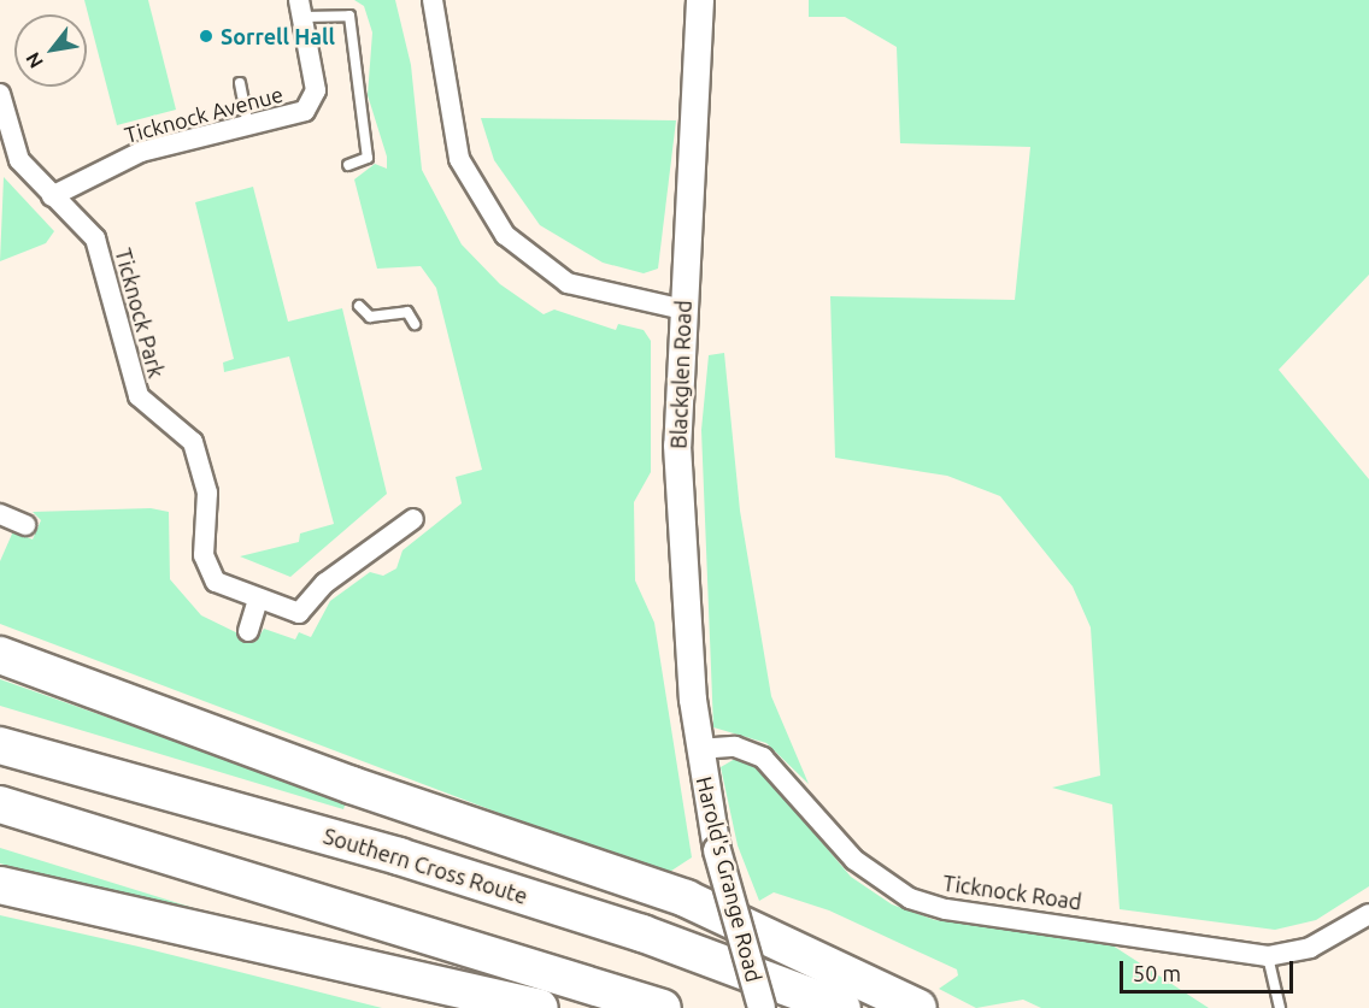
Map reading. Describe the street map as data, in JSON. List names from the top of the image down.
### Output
{
  "streets": {
    "highway": ["Southern Cross Route"],
    "street": [
      "Ticknock Avenue",
      "Ticknock Park",
      "Blackglen Road",
      "Harold's Grange Road",
      "Ticknock Road"
    ]
  },
  "crossings": [
    ["Ticknock Avenue", "Ticknock Park"],
    ["Blackglen Road", "Harold's Grange Road"],
    ["Blackglen Road", "Ticknock Road"],
    ["Harold's Grange Road", "Ticknock Road"]
  ],
  "places": ["Sorrell Hall"],
  "scale_bar": "50 m",
  "north": "bottom left"
}
